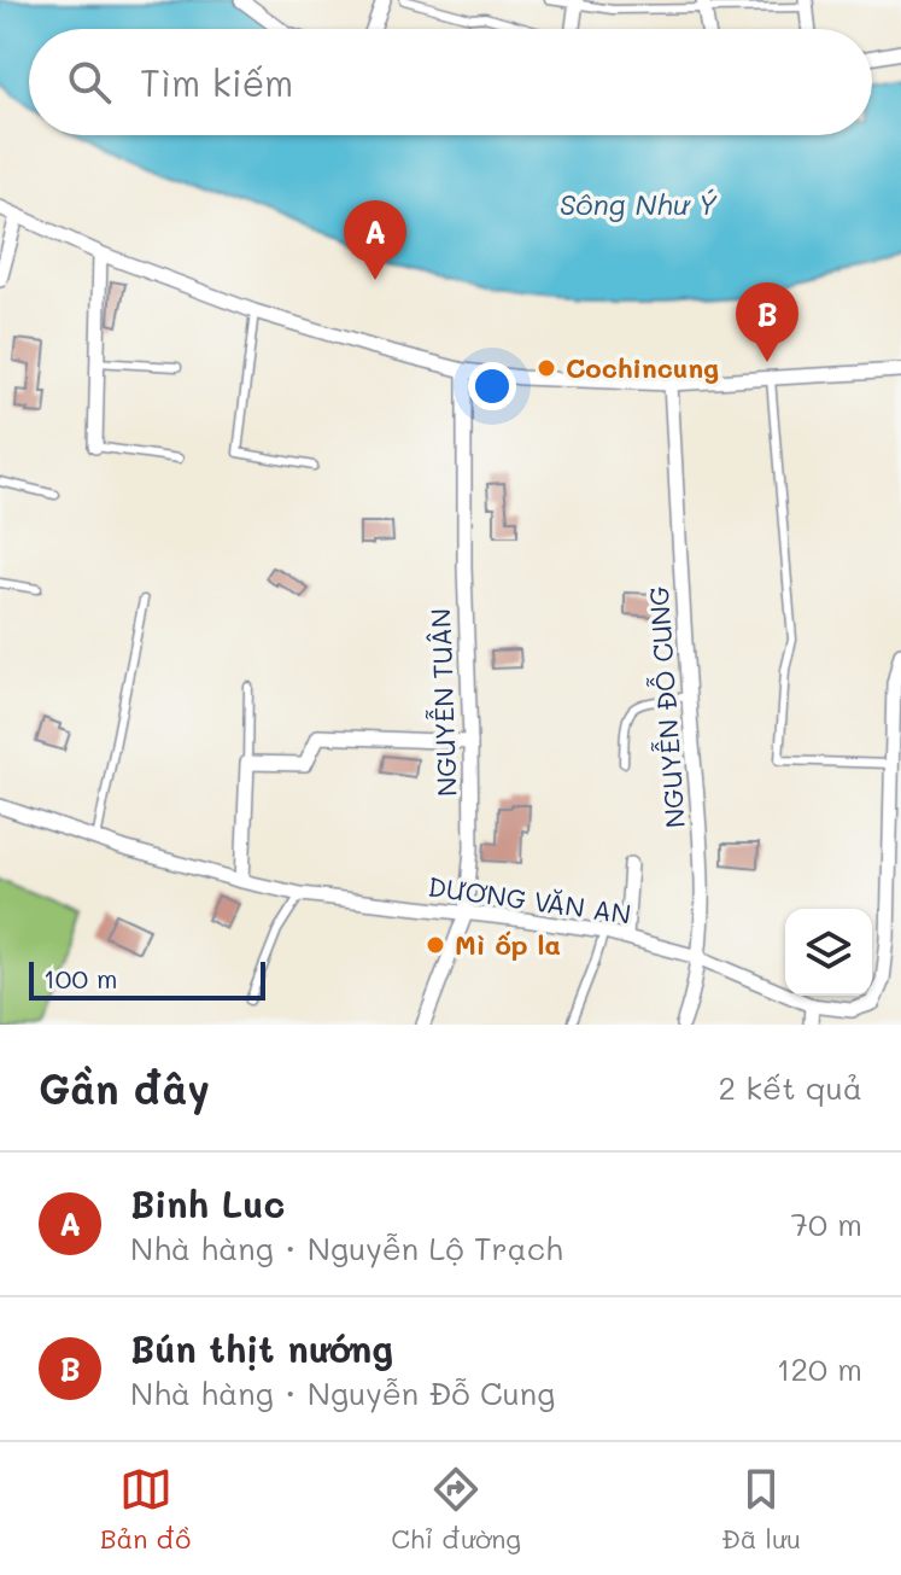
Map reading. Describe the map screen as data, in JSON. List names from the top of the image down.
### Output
{
  "streets": {
    "street": ["NGUYỄN TUÂN", "NGUYỄN ĐỖ CUNG", "DƯƠNG VĂN AN"]
  },
  "crossings": [
    ["NGUYỄN TUÂN", "DƯƠNG VĂN AN"],
    ["NGUYỄN ĐỖ CUNG", "DƯƠNG VĂN AN"]
  ],
  "water": ["Sông Như Ý"],
  "places": ["Cochincung", "Mì ốp la"],
  "scale_bar": "100 m",
  "page": {
    "search": "Tìm kiếm",
    "pins": ["A", "B"],
    "scale": "100 m",
    "heading": ["Gần đây", "2 kết quả"],
    "list": [
      {
        "mark": "A",
        "name": "Binh Luc",
        "note": "Nhà hàng · Nguyễn Lộ Trạch",
        "value": "70 m"
      },
      {
        "mark": "B",
        "name": "Bún thịt nướng",
        "note": "Nhà hàng · Nguyễn Đỗ Cung",
        "value": "120 m"
      }
    ],
    "nav": ["Bản đồ", "Chỉ đường", "Đã lưu"]
  }
}
